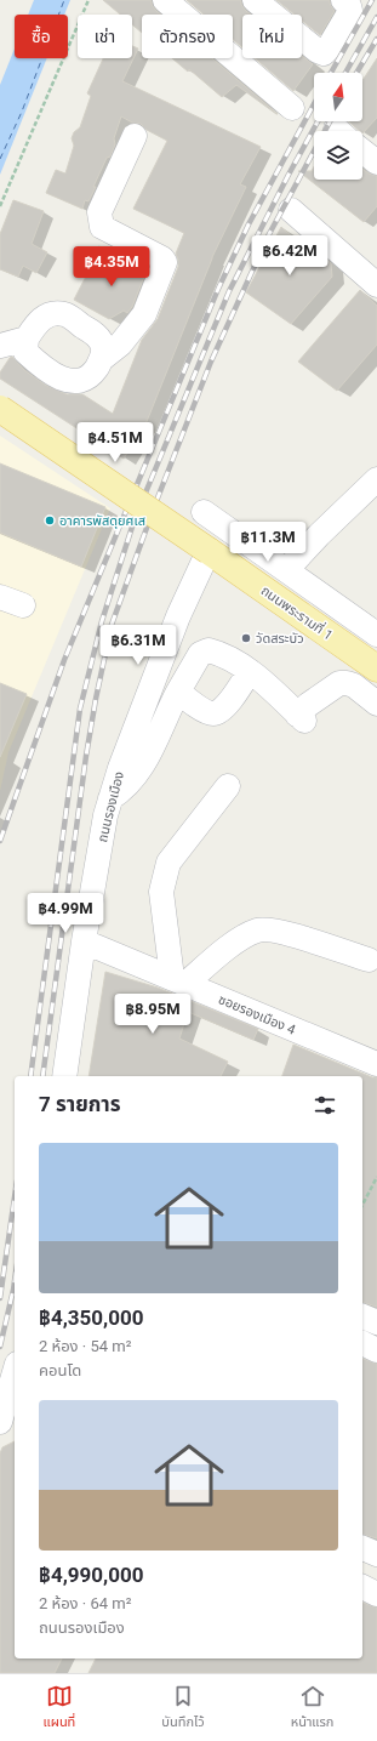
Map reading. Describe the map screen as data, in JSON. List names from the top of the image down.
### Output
{
  "streets": {
    "main road": ["ถนนพระรามที่ 1"],
    "street": ["ถนนรองเมือง", "ซอยรองเมือง 4"]
  },
  "crossings": [
    ["ถนนพระรามที่ 1", "ถนนรองเมือง"],
    ["ถนนรองเมือง", "ซอยรองเมือง 4"]
  ],
  "places": ["อาคารพัสดุยศเส", "วัดสระบัว"],
  "north": "top",
  "page": {
    "chip": [
      "ซื้อ",
      "เช่า",
      "ตัวกรอง",
      "ใหม่"
    ],
    "price": [
      "฿6.42M",
      "฿4.35M",
      "฿4.51M",
      "฿11.3M",
      "฿6.31M",
      "฿4.99M",
      "฿8.95M"
    ],
    "heading": "7 รายการ",
    "list": [
      {
        "name": "฿4,350,000",
        "note": "2 ห้อง · 54 m² · คอนโด"
      },
      {
        "name": "฿4,990,000",
        "note": "2 ห้อง · 64 m² · ถนนรองเมือง"
      }
    ],
    "tabs": ["แผนที่", "บันทึกไว้", "หน้าแรก"]
  }
}
